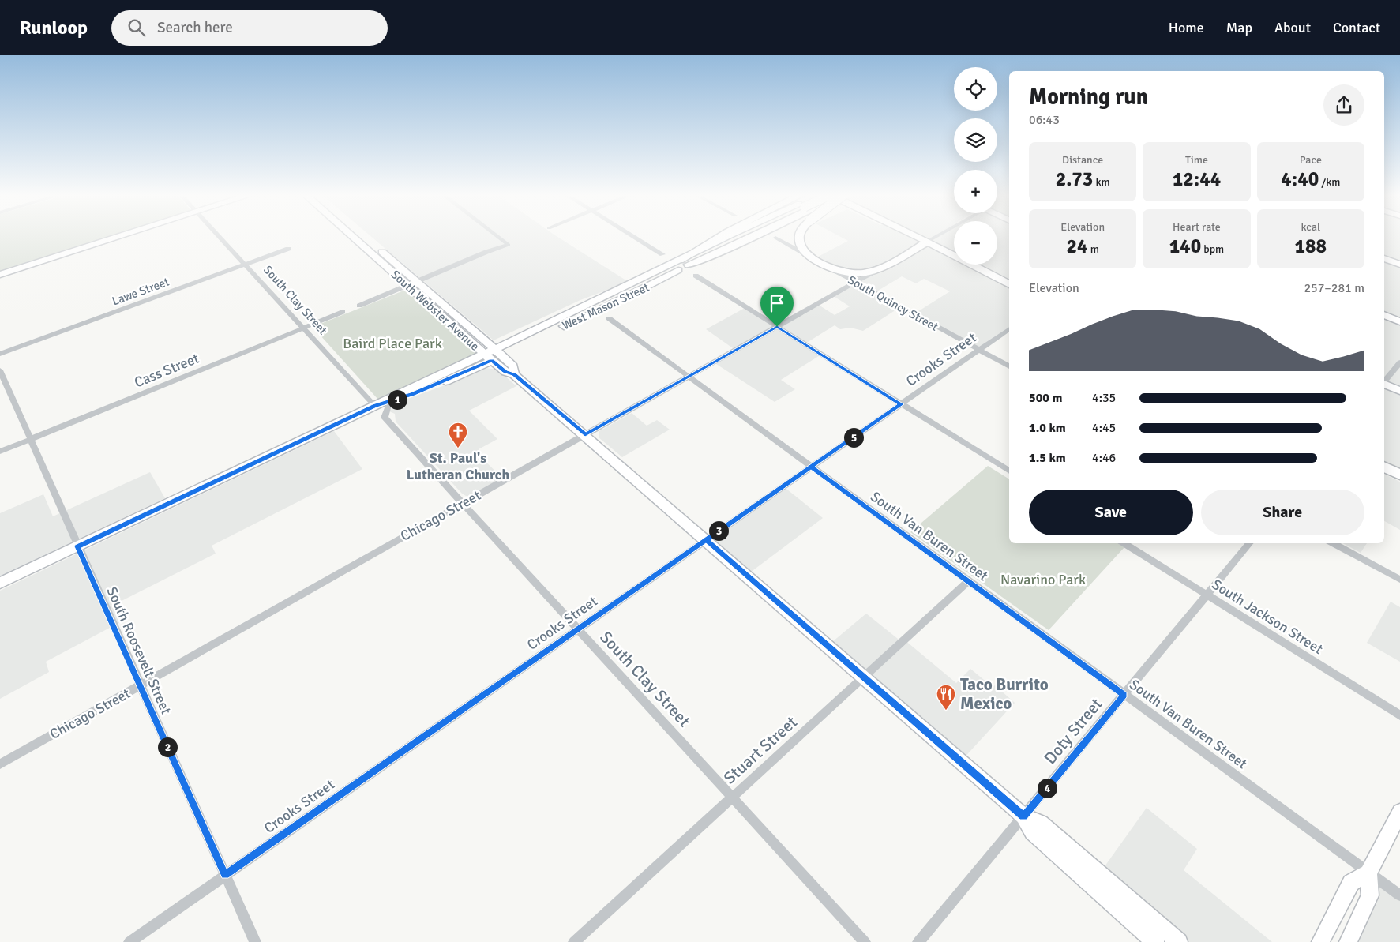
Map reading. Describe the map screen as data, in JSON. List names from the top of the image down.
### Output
{
  "streets": {
    "main road": [
      "South Quincy Street",
      "West Mason Street",
      "South Webster Avenue",
      "Chicago Street"
    ],
    "street": [
      "Lawe Street",
      "South Clay Street",
      "Crooks Street",
      "Cass Street",
      "South Van Buren Street",
      "South Jackson Street",
      "South Roosevelt Street",
      "Doty Street",
      "Stuart Street"
    ]
  },
  "crossings": [
    ["Lawe Street", "South Clay Street"],
    ["South Clay Street", "West Mason Street"],
    ["South Clay Street", "Crooks Street"],
    ["South Clay Street", "Cass Street"],
    ["South Clay Street", "Chicago Street"],
    ["South Clay Street", "Stuart Street"],
    ["South Quincy Street", "Crooks Street"],
    ["South Quincy Street", "Chicago Street"],
    ["West Mason Street", "South Webster Avenue"],
    ["South Webster Avenue", "Crooks Street"],
    ["South Webster Avenue", "Chicago Street"],
    ["South Webster Avenue", "Doty Street"],
    ["South Webster Avenue", "Stuart Street"],
    ["Crooks Street", "South Van Buren Street"],
    ["Crooks Street", "South Roosevelt Street"],
    ["Cass Street", "South Roosevelt Street"],
    ["Chicago Street", "South Van Buren Street"],
    ["Chicago Street", "South Roosevelt Street"],
    ["South Van Buren Street", "Doty Street"],
    ["South Van Buren Street", "Stuart Street"],
    ["South Jackson Street", "Doty Street"]
  ],
  "parks": ["Baird Place Park", "Navarino Park"],
  "places": {
    "church": ["St. Paul's Lutheran Church"],
    "restaurant": ["Taco Burrito Mexico"]
  },
  "page": {
    "header": "Runloop",
    "search": "Search here",
    "nav": [
      "Home",
      "Map",
      "About",
      "Contact"
    ],
    "map_buttons": ["+", "−"],
    "heading": ["Morning run", "06:43"],
    "stats": [
      ["Distance", "2.73 km"],
      ["Time", "12:44"],
      ["Pace", "4:40 /km"],
      ["Elevation", "24 m"],
      ["Heart rate", "140 bpm"],
      ["kcal", "188"]
    ],
    "chart": ["Elevation", "257–281 m"],
    "list": [
      {
        "name": "500 m",
        "note": "4:35"
      },
      {
        "name": "1.0 km",
        "note": "4:45"
      },
      {
        "name": "1.5 km",
        "note": "4:46"
      }
    ],
    "pins": [
      "1",
      "5",
      "3",
      "2",
      "4"
    ],
    "buttons": ["Save", "Share"]
  }
}
